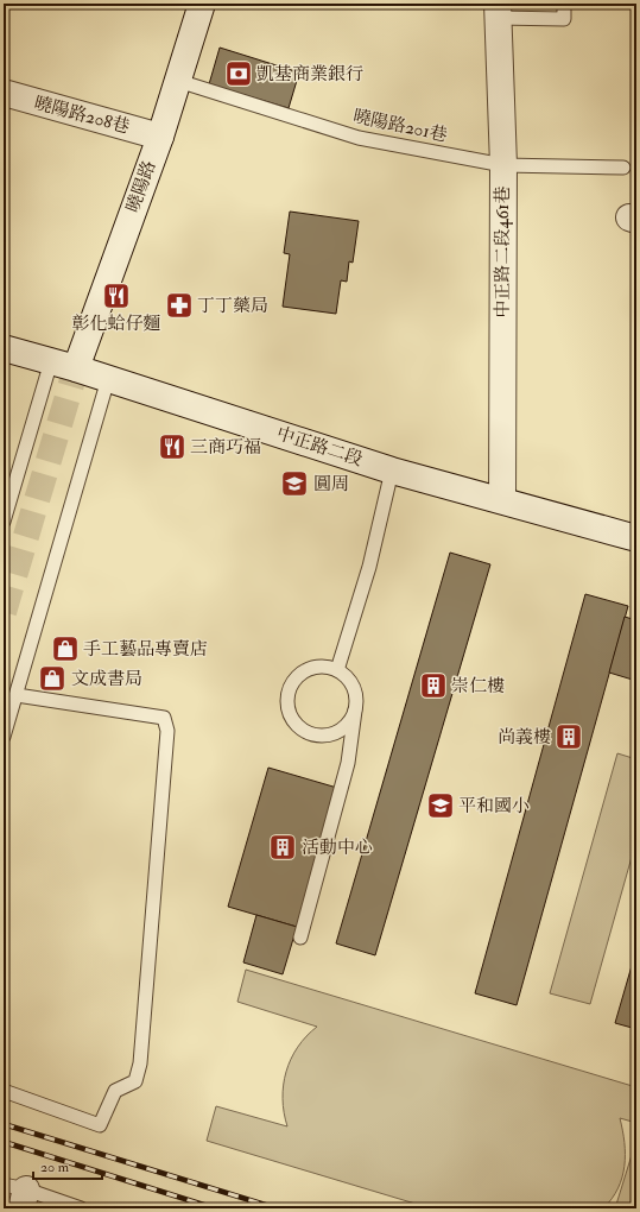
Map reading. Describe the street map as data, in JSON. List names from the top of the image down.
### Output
{
  "streets": {
    "street": [
      "曉陽路208巷",
      "曉陽路",
      "中正路二段461巷",
      "中正路二段"
    ],
    "lane": ["曉陽路201巷"]
  },
  "crossings": [
    ["曉陽路208巷", "曉陽路"],
    ["曉陽路201巷", "曉陽路"],
    ["曉陽路201巷", "中正路二段461巷"],
    ["曉陽路", "中正路二段"],
    ["中正路二段461巷", "中正路二段"]
  ],
  "places": {
    "bank": ["凱基商業銀行"],
    "restaurant": ["彰化蛤仔麵", "三商巧福"],
    "pharmacy": ["丁丁藥局"],
    "school or university": ["圓周", "平和國小"],
    "shop": ["手工藝品專賣店", "文成書局"],
    "building": ["崇仁樓", "尚義樓", "活動中心"]
  },
  "scale_bar": "20 m"
}
